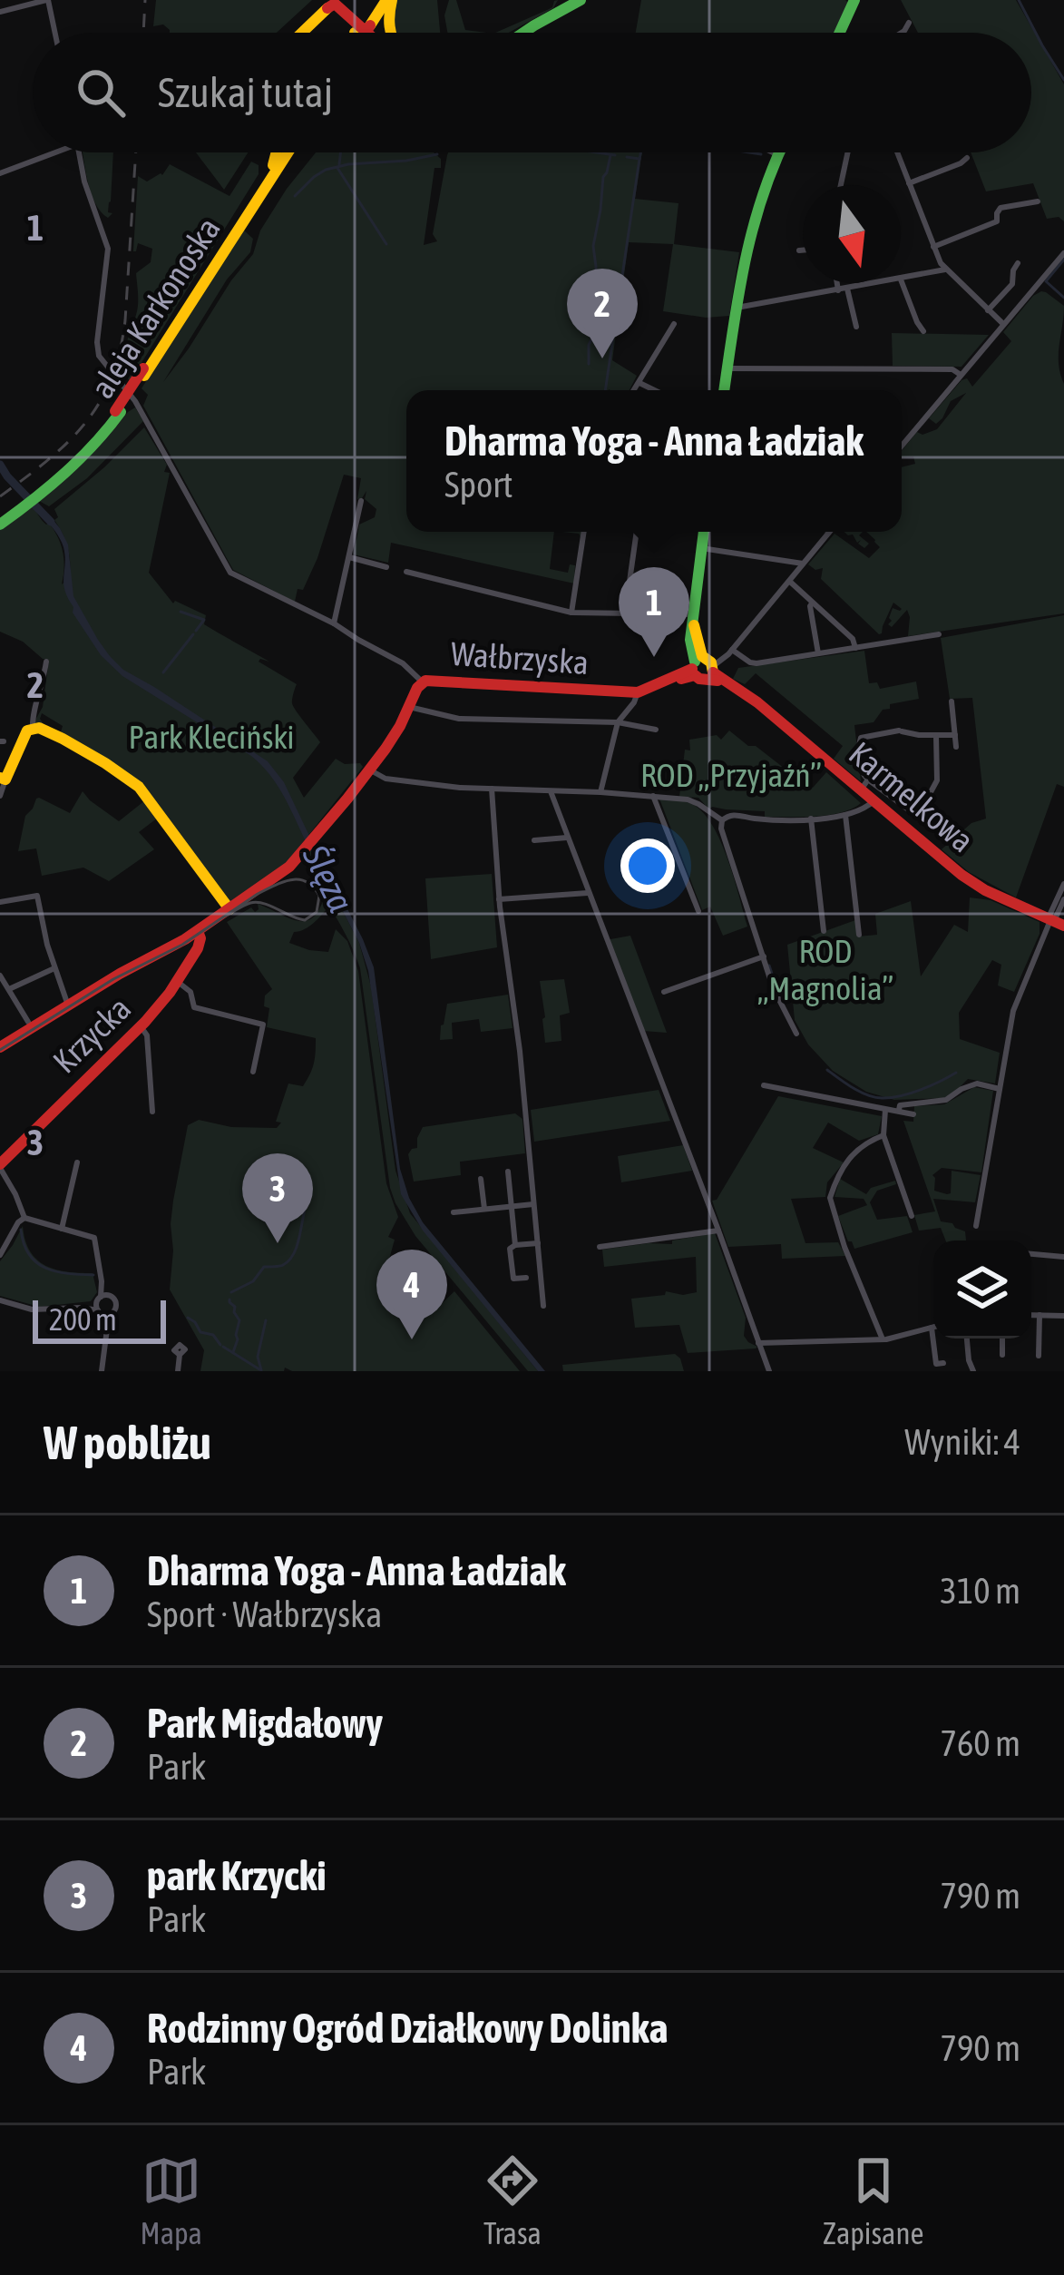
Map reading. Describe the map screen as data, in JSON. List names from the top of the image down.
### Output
{
  "streets": {
    "street": [
      "aleja Karkonoska",
      "Wałbrzyska",
      "Karmelkowa",
      "Krzycka"
    ]
  },
  "crossings": [
    ["Wałbrzyska", "Karmelkowa"]
  ],
  "water": ["Ślęza"],
  "parks": ["Park Kleciński", "ROD „Przyjaźń”", "ROD „Magnolia”"],
  "scale_bar": "200 m",
  "north": "bottom",
  "page": {
    "search": "Szukaj tutaj",
    "pins": [
      "2",
      "1",
      "3",
      "4"
    ],
    "popup": ["Dharma Yoga - Anna Ładziak", "Sport"],
    "scale": "200 m",
    "heading": ["W pobliżu", "Wyniki: 4"],
    "list": [
      {
        "mark": "1",
        "name": "Dharma Yoga - Anna Ładziak",
        "note": "Sport · Wałbrzyska",
        "value": "310 m"
      },
      {
        "mark": "2",
        "name": "Park Migdałowy",
        "note": "Park",
        "value": "760 m"
      },
      {
        "mark": "3",
        "name": "park Krzycki",
        "note": "Park",
        "value": "790 m"
      },
      {
        "mark": "4",
        "name": "Rodzinny Ogród Działkowy Dolinka",
        "note": "Park",
        "value": "790 m"
      }
    ],
    "nav": ["Mapa", "Trasa", "Zapisane"]
  },
  "grid": {
    "rows": ["1", "2", "3"]
  }
}
